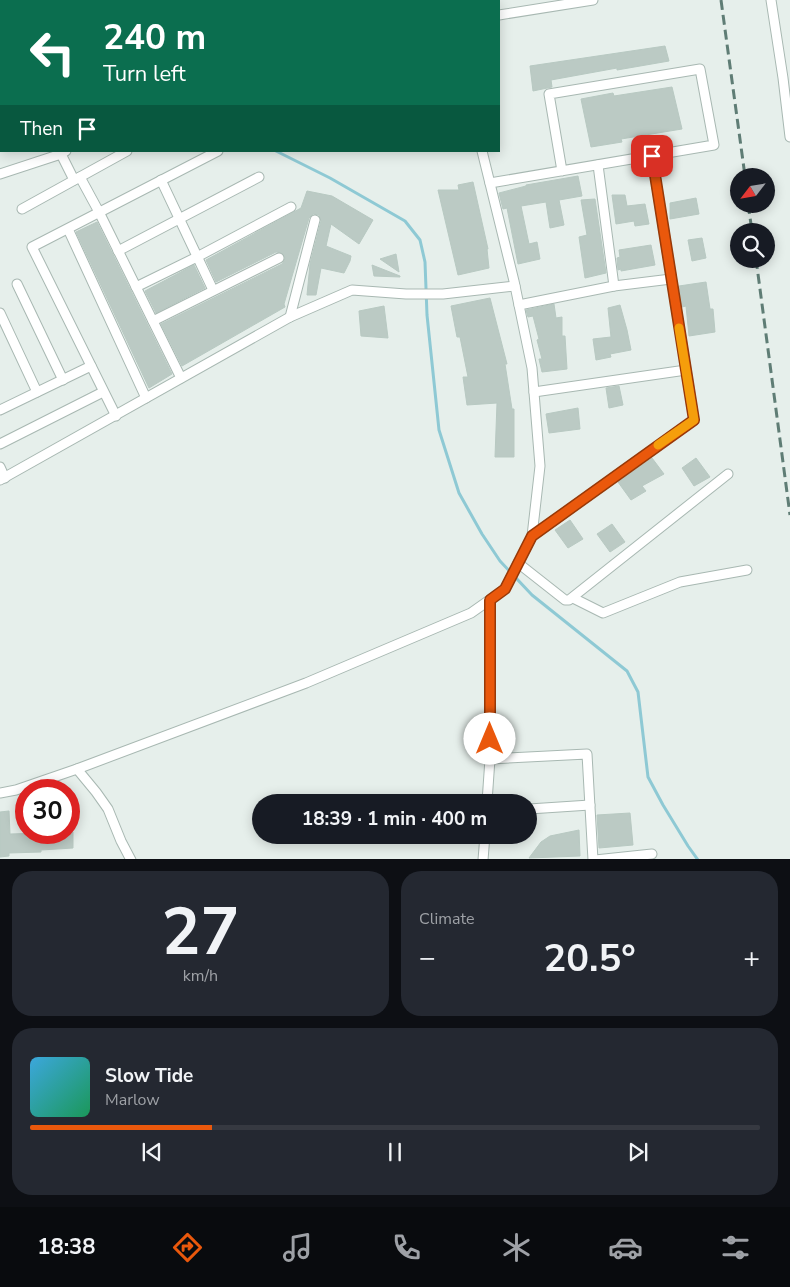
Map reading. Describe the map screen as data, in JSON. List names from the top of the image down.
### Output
{
  "north": "bottom left",
  "page": {
    "turn": ["240 m", "Turn left"],
    "then": "Then",
    "limit": "30",
    "trip": "18:39 · 1 min · 400 m",
    "tile": [
      ["27", "km/h"],
      "Climate"
    ],
    "heat": ["−", "20.5°", "+"],
    "song": ["Slow Tide", "Marlow"],
    "tabs": "18:38"
  }
}
